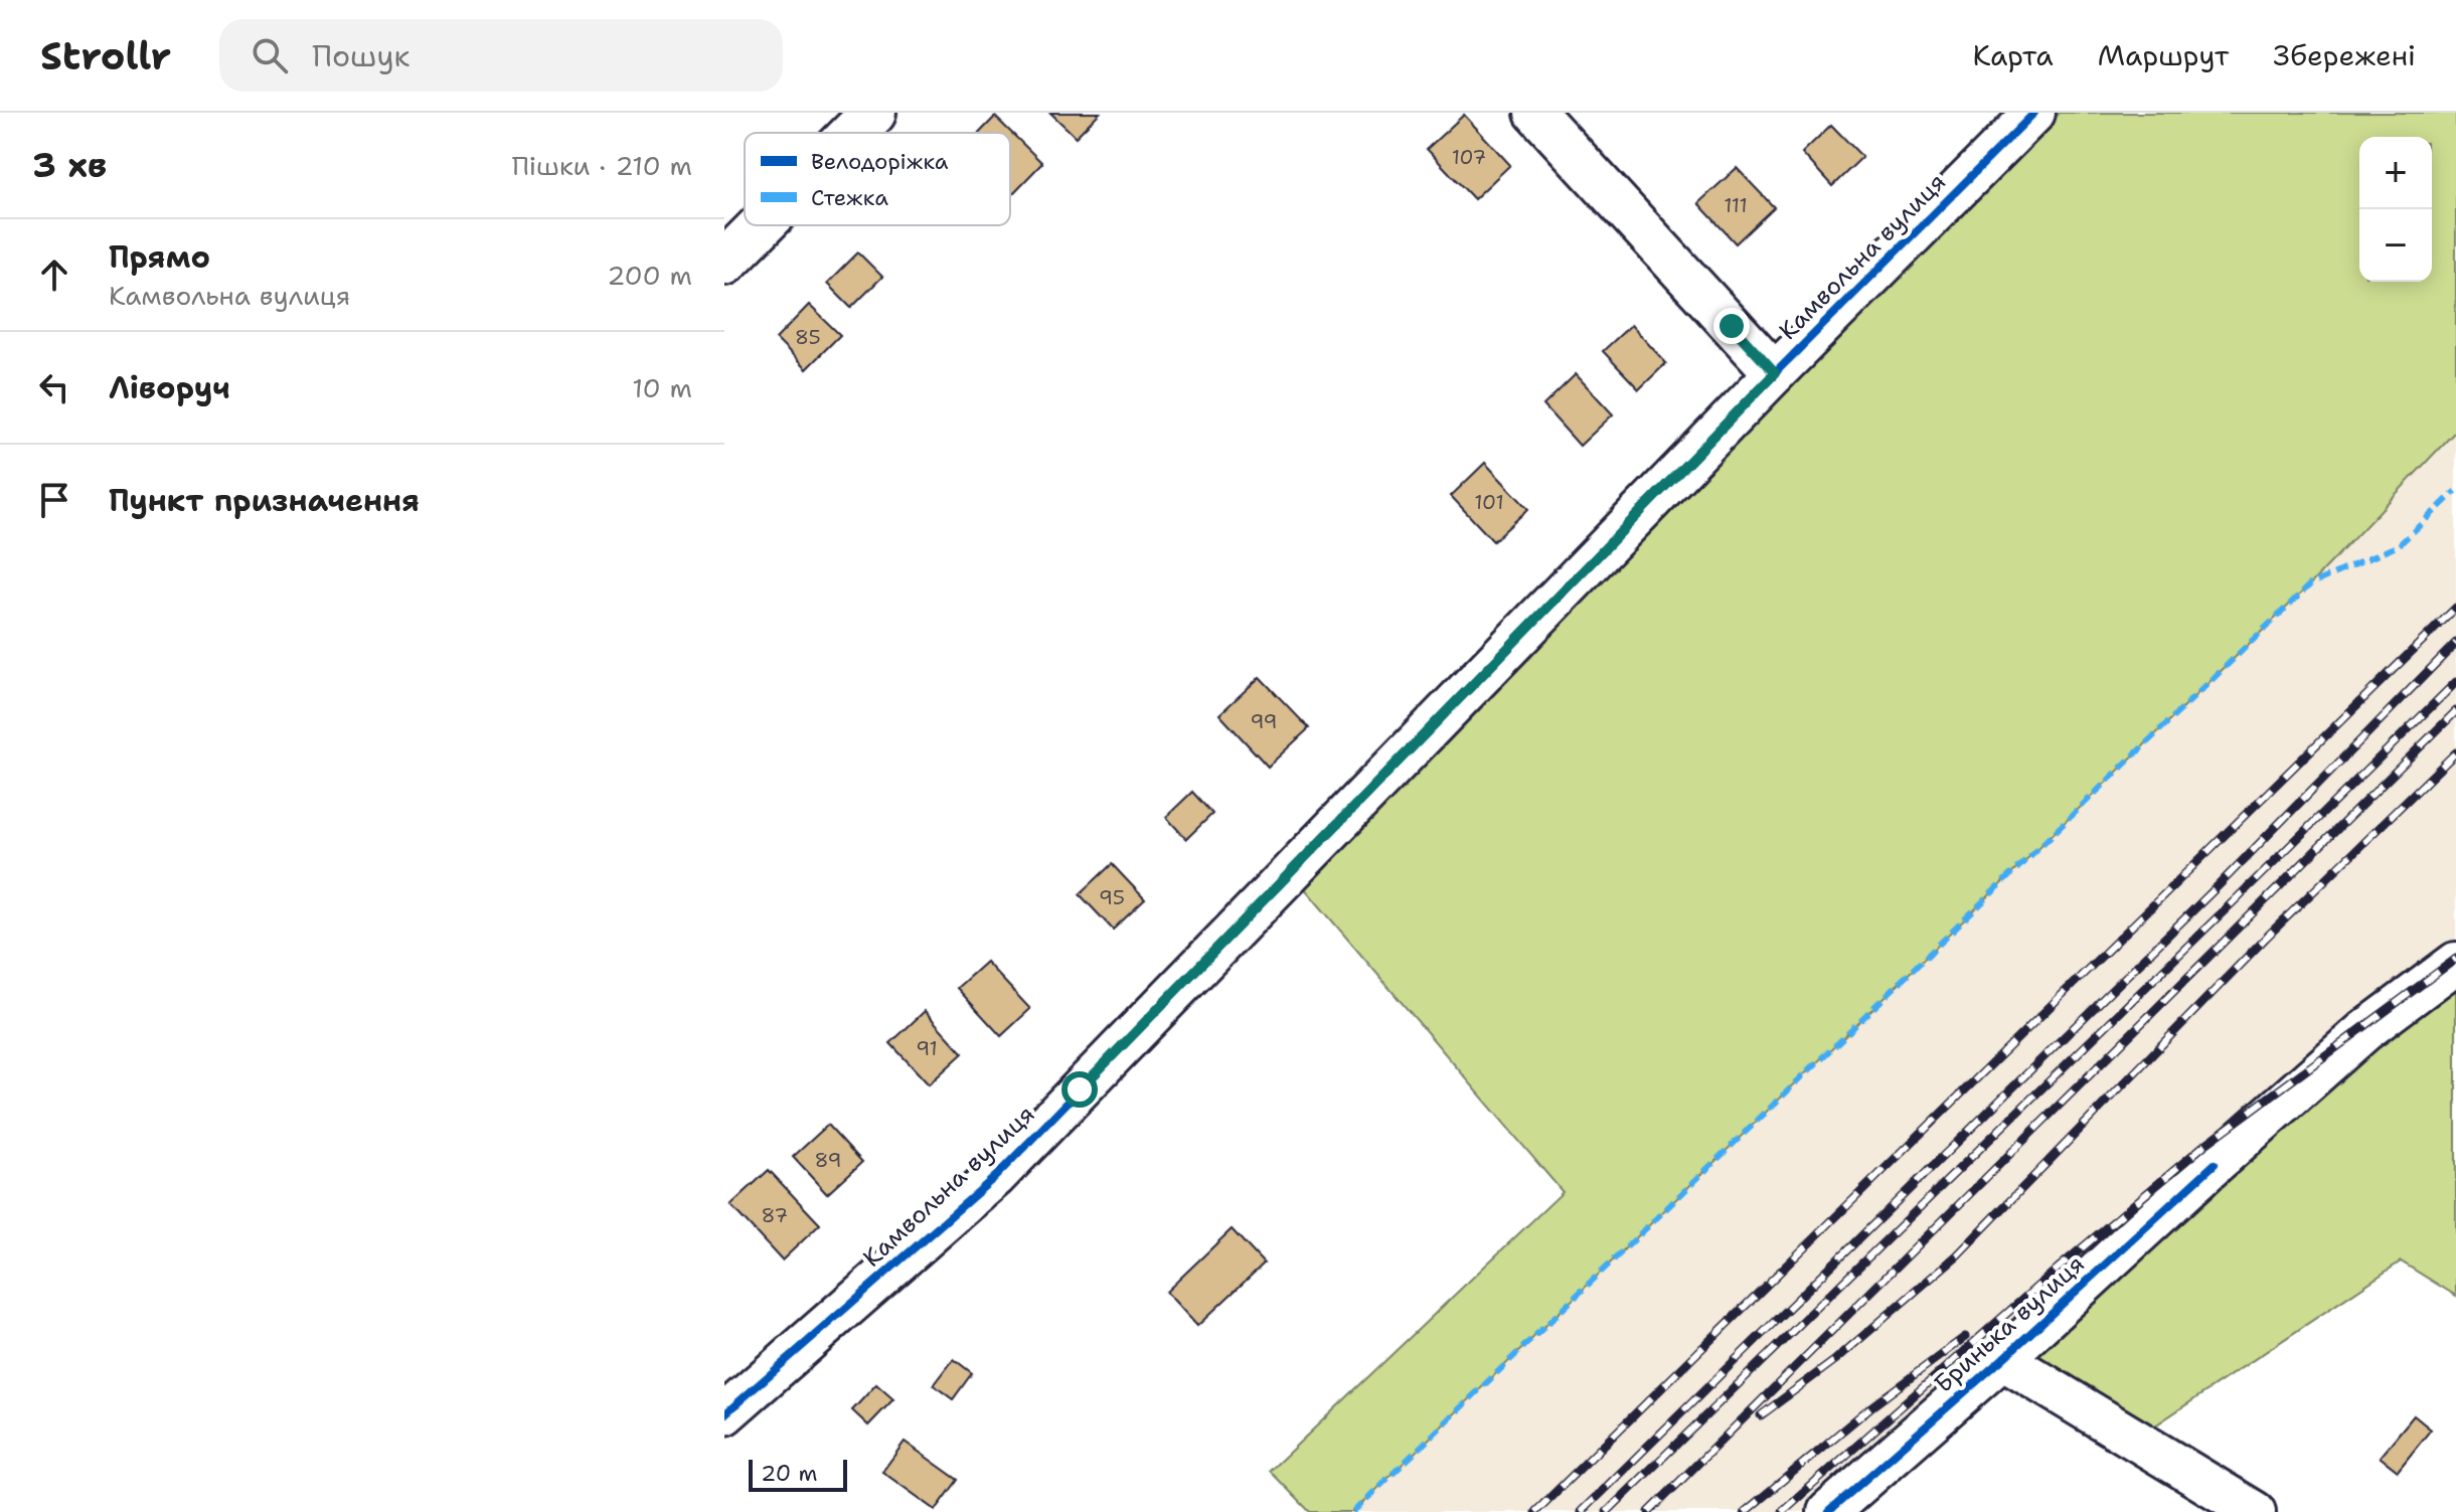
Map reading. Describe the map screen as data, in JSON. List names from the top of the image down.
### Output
{
  "streets": {
    "street": ["Камвольна вулиця", "Бринька вулиця"]
  },
  "house_numbers": [
    "107",
    "111",
    "85",
    "101",
    "99",
    "95",
    "91",
    "89",
    "87"
  ],
  "legend": ["Велодоріжка", "Стежка"],
  "scale_bar": "20 m",
  "page": {
    "header": "Strollr",
    "search": "Пошук",
    "nav": ["Карта", "Маршрут", "Збережені"],
    "heading": ["3 хв", "Пішки · 210 m"],
    "map_buttons": ["+", "−"],
    "list": [
      ["Прямо", "Камвольна вулиця", "200 m"],
      ["Ліворуч", "10 m"],
      "Пункт призначення"
    ],
    "scale": "20 m"
  }
}
